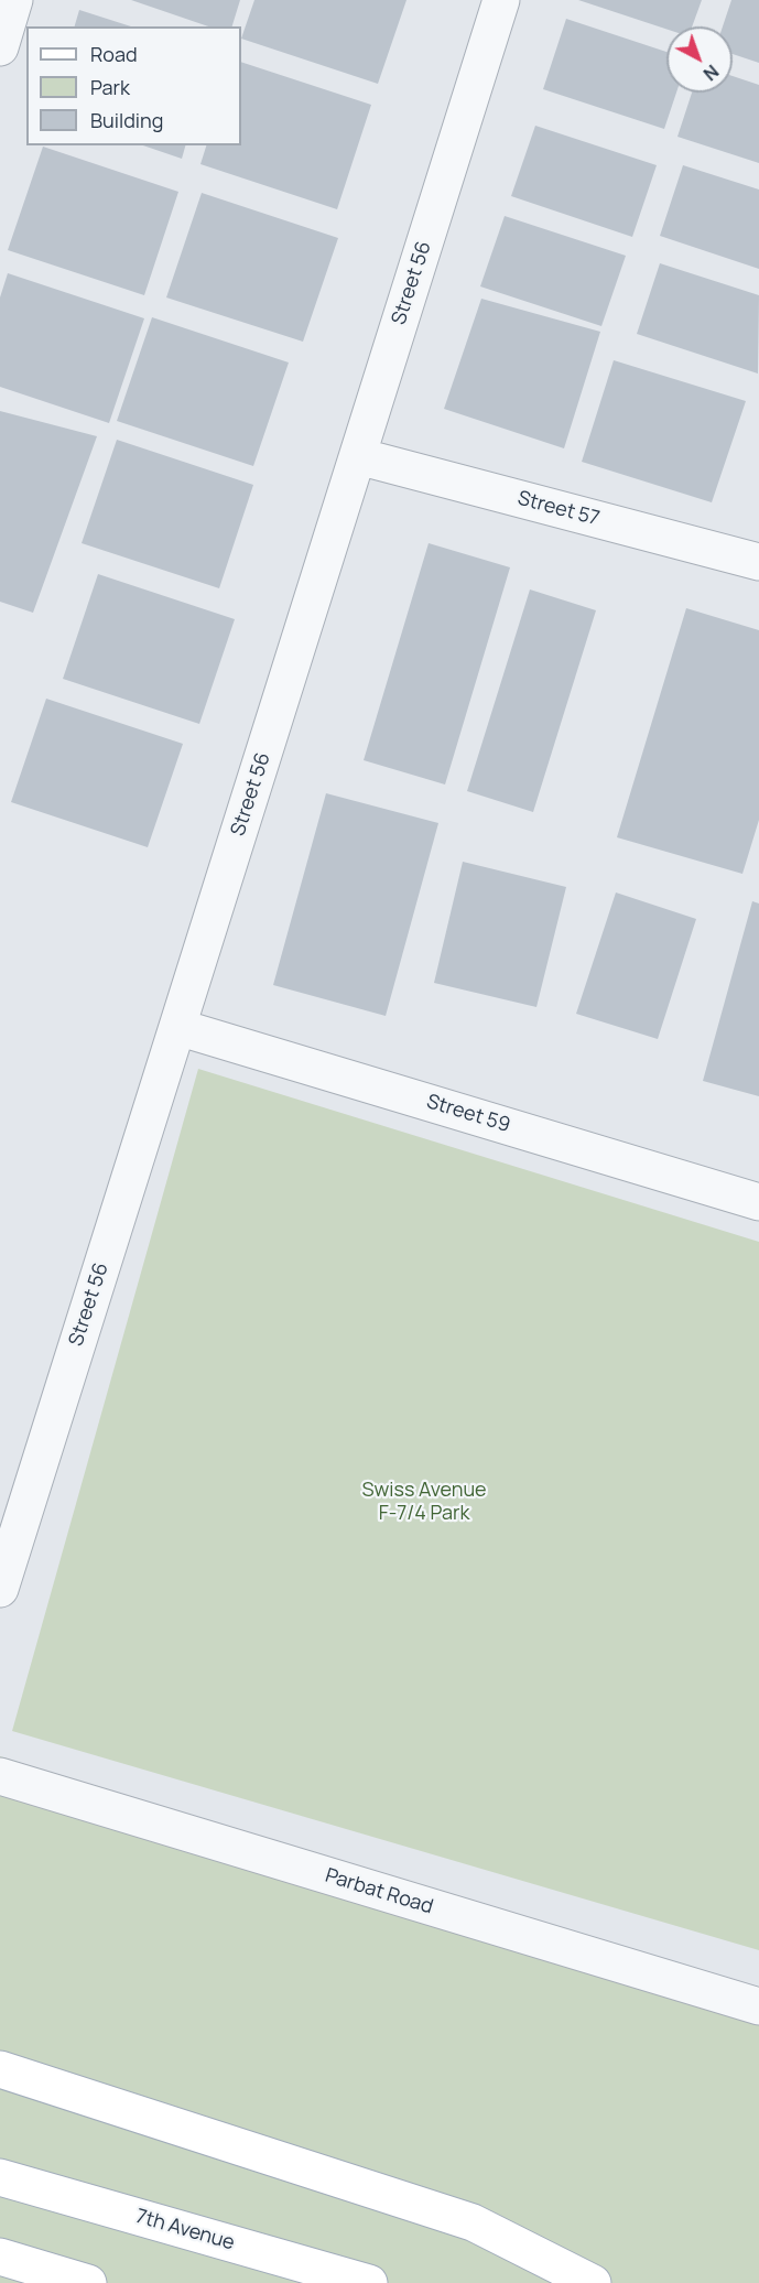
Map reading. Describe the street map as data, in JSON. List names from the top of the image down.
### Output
{
  "streets": {
    "main road": ["7th Avenue"],
    "street": [
      "Street 56",
      "Street 57",
      "Street 59",
      "Parbat Road"
    ]
  },
  "crossings": [
    ["Street 56", "Street 57"],
    ["Street 56", "Street 59"]
  ],
  "parks": ["Swiss Avenue F-7/4 Park"],
  "legend": ["Road", "Park", "Building"],
  "north": "bottom right"
}
